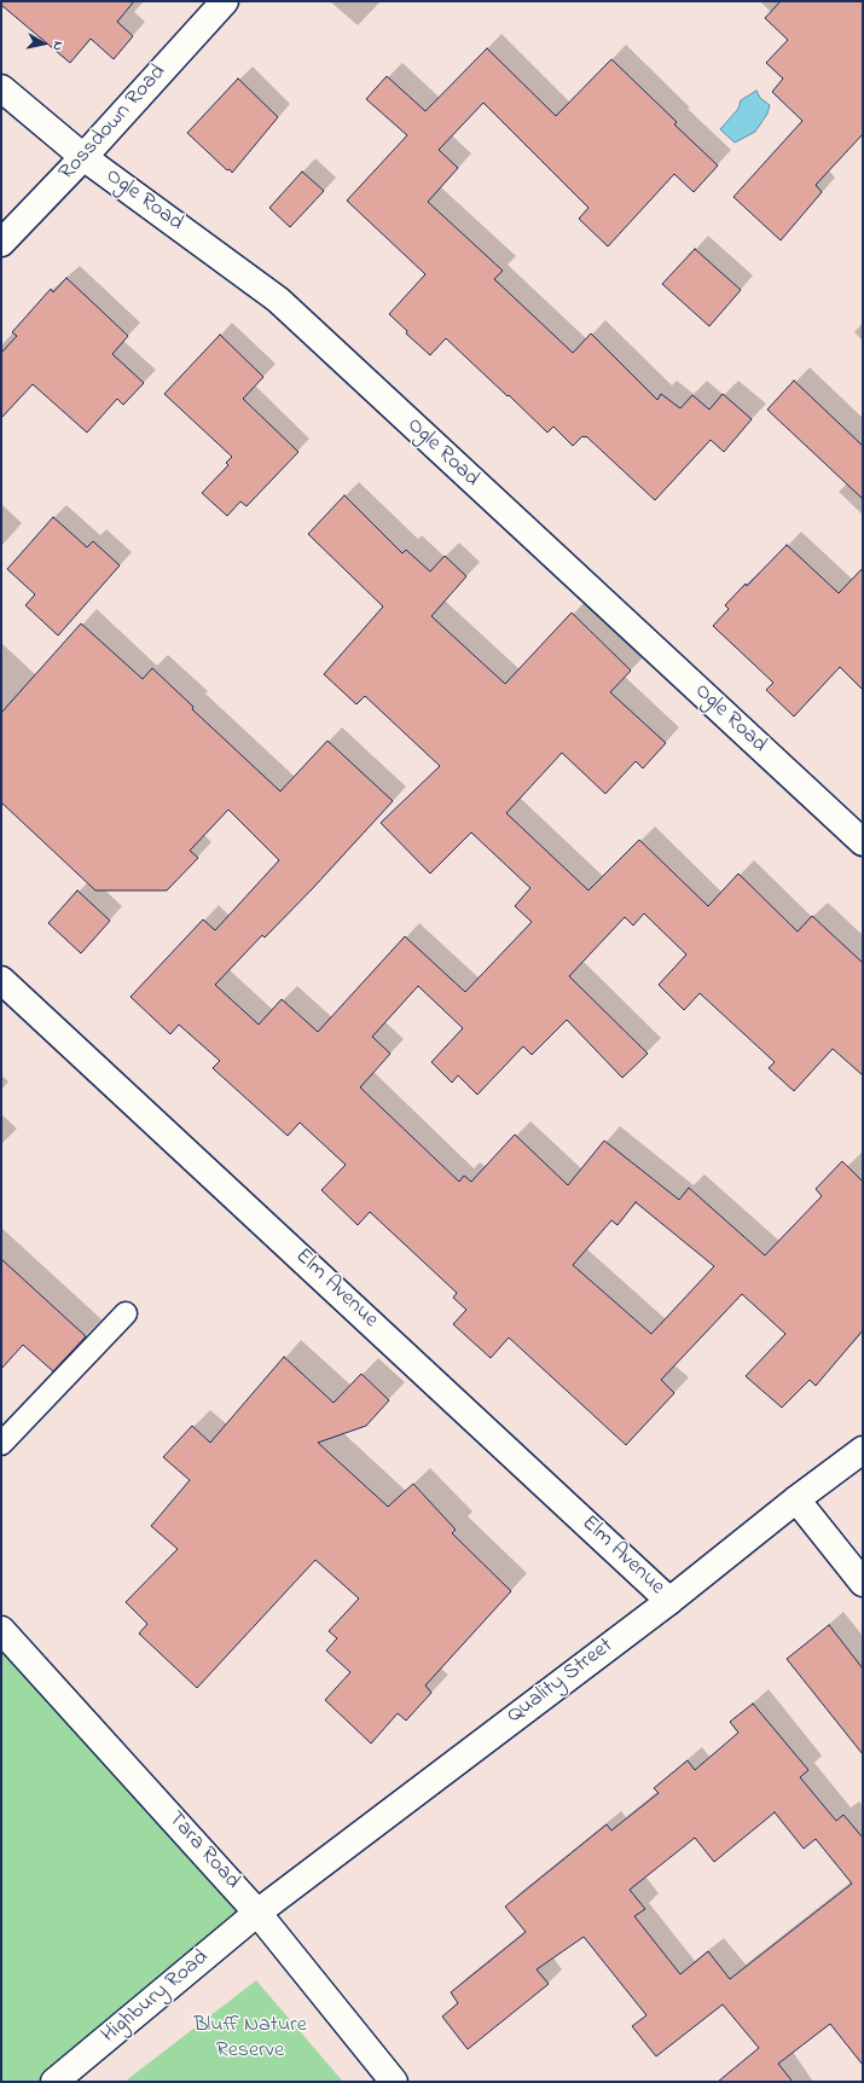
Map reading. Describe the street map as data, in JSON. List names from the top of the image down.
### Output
{
  "streets": {
    "street": [
      "Rossdown Road",
      "Ogle Road",
      "Elm Avenue",
      "Quality Street",
      "Tara Road",
      "Highbury Road"
    ]
  },
  "crossings": [
    ["Rossdown Road", "Ogle Road"],
    ["Elm Avenue", "Quality Street"],
    ["Quality Street", "Tara Road"],
    ["Quality Street", "Highbury Road"],
    ["Tara Road", "Highbury Road"]
  ],
  "parks": ["Bluff Nature Reserve"],
  "north": "right"
}
